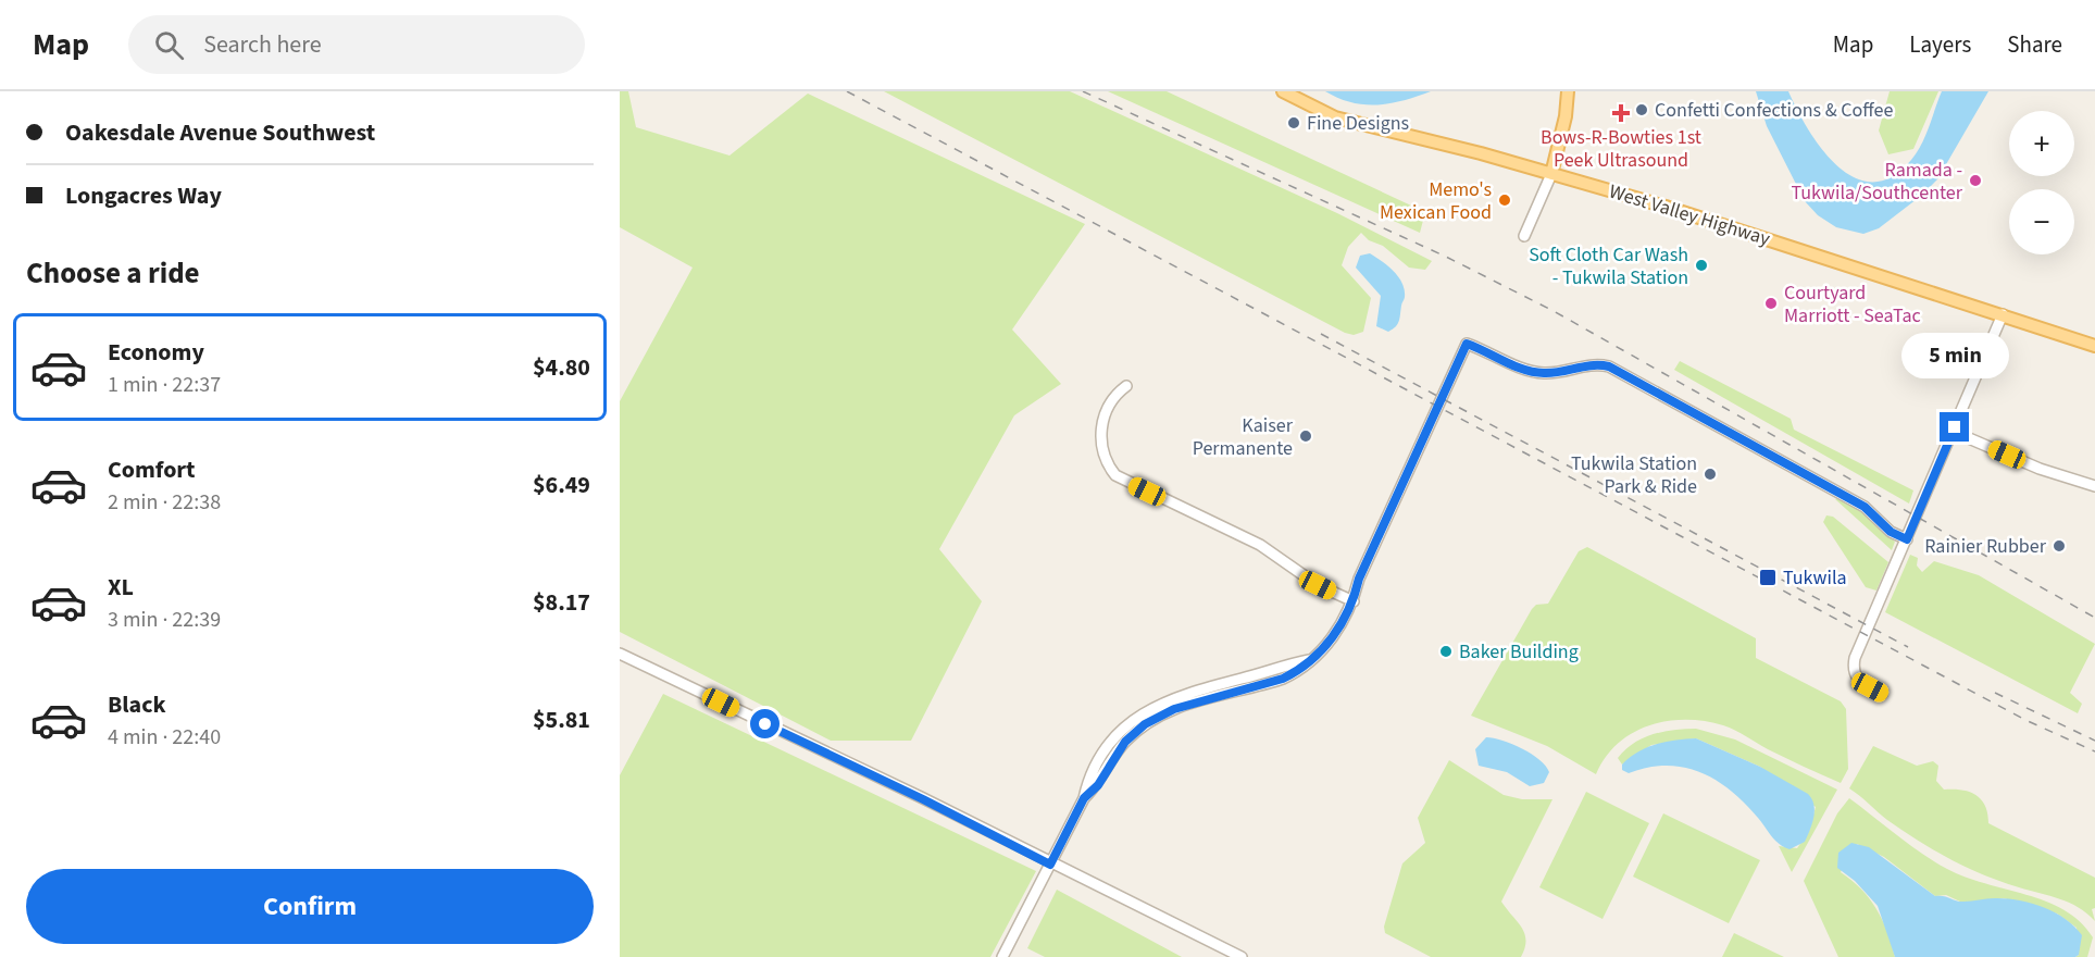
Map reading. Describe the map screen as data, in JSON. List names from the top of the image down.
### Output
{
  "streets": {
    "main road": ["West Valley Highway"]
  },
  "places": {
    "other": [
      "Confetti Confections & Coffee",
      "Fine Designs",
      "Ramada - Tukwila/Southcenter",
      "Memo's Mexican Food",
      "Soft Cloth Car Wash - Tukwila Station",
      "Courtyard Marriott - SeaTac",
      "Kaiser Permanente",
      "Tukwila Station Park & Ride",
      "Rainier Rubber",
      "Baker Building"
    ],
    "health": ["Bows-R-Bowties 1st Peek Ultrasound"],
    "transit": ["Tukwila"]
  },
  "page": {
    "header": "Map",
    "search": "Search here",
    "nav": ["Map", "Layers", "Share"],
    "banner": ["Oakesdale Avenue Southwest", "Longacres Way"],
    "map_buttons": ["+", "−"],
    "heading": "Choose a ride",
    "list": [
      {
        "name": "Economy",
        "note": "1 min · 22:37",
        "value": "$4.80"
      },
      {
        "name": "Comfort",
        "note": "2 min · 22:38",
        "value": "$6.49"
      },
      {
        "name": "XL",
        "note": "3 min · 22:39",
        "value": "$8.17"
      },
      {
        "name": "Black",
        "note": "4 min · 22:40",
        "value": "$5.81"
      }
    ],
    "bubble": "5 min",
    "buttons": "Confirm"
  }
}
